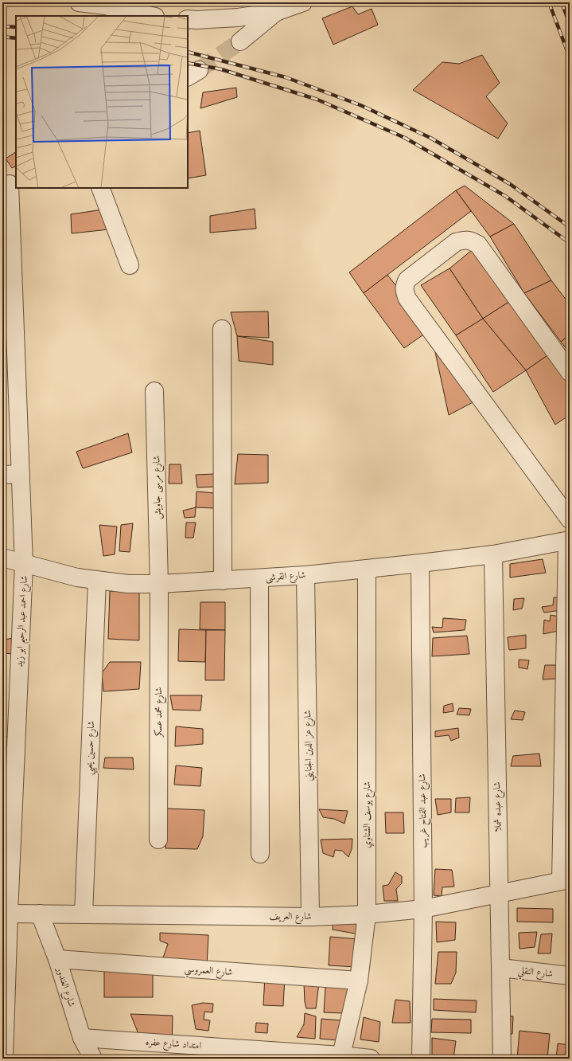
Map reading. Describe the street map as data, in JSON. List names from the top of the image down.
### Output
{
  "streets": {
    "street": [
      "شارع مرسى جاويش",
      "شارع القرشى",
      "شارع احمد عبد الرحيم ابو زيد",
      "شارع محمد عسكر",
      "شارع عز الدين الجنايني",
      "شارع حسين يحيي",
      "شارع عبده شملا",
      "شارع عبد الفتاح غريب",
      "شارع يوسف الشناوي",
      "شارع العريف",
      "شارع العمروسي",
      "شارع النقلي",
      "شارع الغندور",
      "امتداد شارع عفره"
    ]
  },
  "crossings": [
    ["شارع مرسى جاويش", "شارع القرشى"],
    ["شارع مرسى جاويش", "شارع محمد عسكر"],
    ["شارع القرشى", "شارع احمد عبد الرحيم ابو زيد"],
    ["شارع القرشى", "شارع محمد عسكر"],
    ["شارع القرشى", "شارع عز الدين الجنايني"],
    ["شارع القرشى", "شارع حسين يحيي"],
    ["شارع القرشى", "شارع عبده شملا"],
    ["شارع القرشى", "شارع عبد الفتاح غريب"],
    ["شارع القرشى", "شارع يوسف الشناوي"],
    ["شارع احمد عبد الرحيم ابو زيد", "شارع العريف"],
    ["شارع عز الدين الجنايني", "شارع العريف"],
    ["شارع حسين يحيي", "شارع العريف"],
    ["شارع عبده شملا", "شارع العريف"],
    ["شارع عبده شملا", "شارع النقلي"],
    ["شارع عبد الفتاح غريب", "شارع العريف"],
    ["شارع يوسف الشناوي", "شارع العريف"],
    ["شارع يوسف الشناوي", "شارع العمروسي"],
    ["شارع يوسف الشناوي", "امتداد شارع عفره"],
    ["شارع العريف", "شارع الغندور"],
    ["شارع العمروسي", "شارع الغندور"],
    ["شارع الغندور", "امتداد شارع عفره"]
  ]
}
